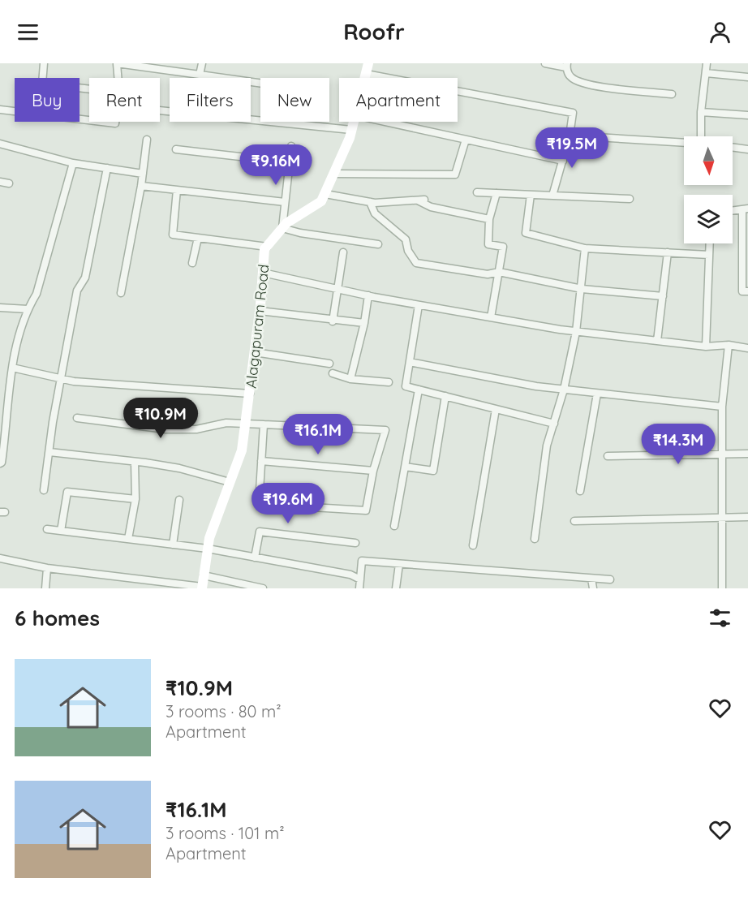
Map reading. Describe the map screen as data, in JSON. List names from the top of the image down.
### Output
{
  "streets": {
    "main road": ["Alagapuram Road"]
  },
  "north": "bottom",
  "page": {
    "header": "Roofr",
    "chip": [
      "Buy",
      "Rent",
      "Filters",
      "New",
      "Apartment"
    ],
    "price": [
      "₹19.5M",
      "₹9.16M",
      "₹10.9M",
      "₹16.1M",
      "₹14.3M",
      "₹19.6M"
    ],
    "heading": "6 homes",
    "list": [
      {
        "name": "₹10.9M",
        "note": "3 rooms · 80 m² · Apartment"
      },
      {
        "name": "₹16.1M",
        "note": "3 rooms · 101 m² · Apartment"
      }
    ]
  }
}
